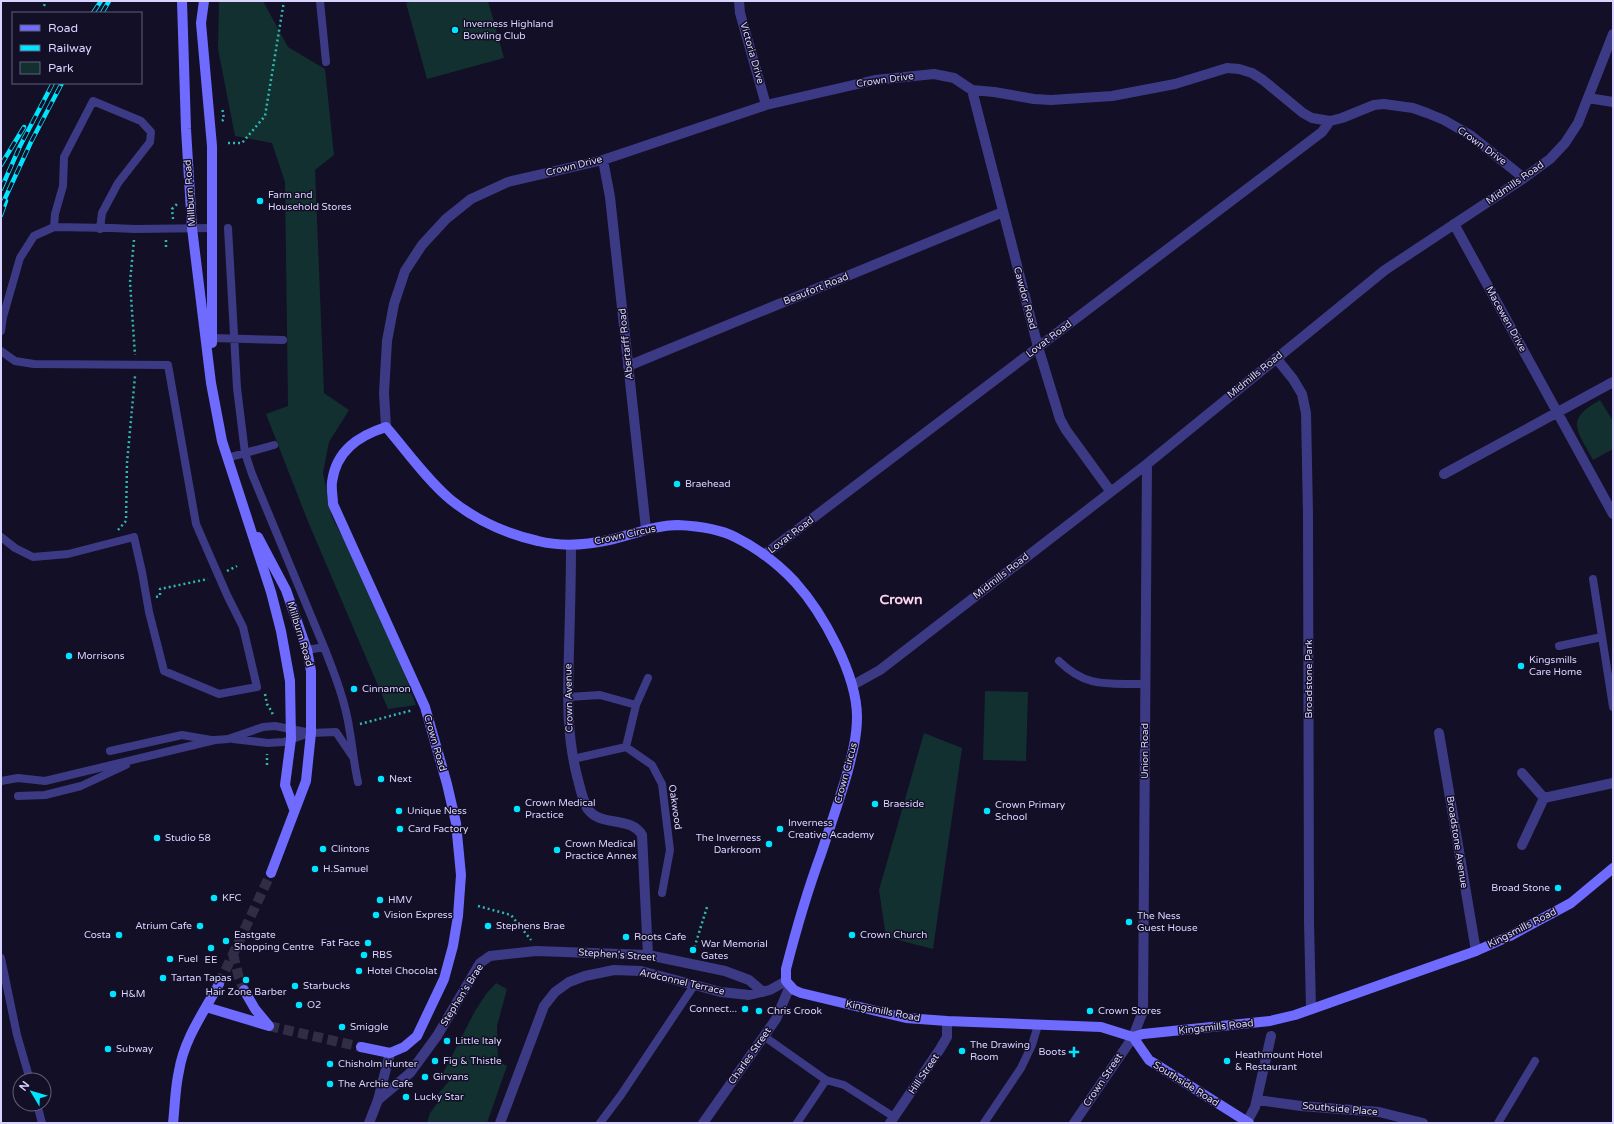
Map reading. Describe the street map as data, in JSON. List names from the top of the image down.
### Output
{
  "streets": {
    "street": [
      "Victoria Drive",
      "Crown Drive",
      "Midmills Road",
      "Millburn Road",
      "Beaufort Road",
      "Cawdor Road",
      "Macewen Drive",
      "Lovat Road",
      "Abertarff Road",
      "Crown Circus",
      "Broadstone Park",
      "Crown Avenue",
      "Crown Road",
      "Union Road",
      "Broadstone Avenue",
      "Kingsmills Road",
      "Stephen's Street",
      "Ardconnel Terrace",
      "Stephen's Brae",
      "Charles Street",
      "Hill Street",
      "Crown Street",
      "Southside Road",
      "Southside Place"
    ],
    "lane": ["Oakwood"]
  },
  "crossings": [
    ["Victoria Drive", "Crown Drive"],
    ["Crown Drive", "Midmills Road"],
    ["Crown Drive", "Cawdor Road"],
    ["Crown Drive", "Lovat Road"],
    ["Crown Drive", "Abertarff Road"],
    ["Crown Drive", "Crown Circus"],
    ["Crown Drive", "Crown Road"],
    ["Midmills Road", "Cawdor Road"],
    ["Midmills Road", "Macewen Drive"],
    ["Midmills Road", "Crown Circus"],
    ["Midmills Road", "Broadstone Park"],
    ["Midmills Road", "Union Road"],
    ["Beaufort Road", "Cawdor Road"],
    ["Beaufort Road", "Abertarff Road"],
    ["Cawdor Road", "Lovat Road"],
    ["Lovat Road", "Crown Circus"],
    ["Abertarff Road", "Crown Circus"],
    ["Crown Circus", "Crown Avenue"],
    ["Crown Circus", "Crown Road"],
    ["Crown Circus", "Kingsmills Road"],
    ["Crown Circus", "Ardconnel Terrace"],
    ["Crown Circus", "Charles Street"],
    ["Broadstone Park", "Kingsmills Road"],
    ["Crown Avenue", "Stephen's Street"],
    ["Union Road", "Kingsmills Road"],
    ["Union Road", "Crown Street"],
    ["Union Road", "Southside Road"],
    ["Broadstone Avenue", "Kingsmills Road"],
    ["Kingsmills Road", "Ardconnel Terrace"],
    ["Kingsmills Road", "Charles Street"],
    ["Kingsmills Road", "Hill Street"],
    ["Kingsmills Road", "Crown Street"],
    ["Kingsmills Road", "Southside Road"],
    ["Stephen's Street", "Ardconnel Terrace"],
    ["Stephen's Street", "Stephen's Brae"],
    ["Ardconnel Terrace", "Charles Street"],
    ["Crown Street", "Southside Road"]
  ],
  "districts": ["Crown"],
  "places": {
    "other": [
      "Inverness Highland Bowling Club",
      "Farm and Household Stores",
      "Braehead",
      "Morrisons",
      "Kingsmills Care Home",
      "Cinnamon",
      "Next",
      "Braeside",
      "Crown Medical Practice",
      "Unique Ness",
      "Crown Primary School",
      "Card Factory",
      "Inverness Creative Academy",
      "Studio 58",
      "The Inverness Darkroom",
      "Clintons",
      "Crown Medical Practice Annex",
      "H.Samuel",
      "Broad Stone",
      "KFC",
      "HMV",
      "Vision Express",
      "The Ness Guest House",
      "Atrium Cafe",
      "Stephens Brae",
      "Costa",
      "Crown Church",
      "Roots Cafe",
      "Eastgate Shopping Centre",
      "Fat Face",
      "EE",
      "War Memorial Gates",
      "RBS",
      "Fuel",
      "Hotel Chocolat",
      "Tartan Tapas",
      "Hair Zone Barber",
      "Starbucks",
      "H&M",
      "O2",
      "Connect...",
      "Chris Crook",
      "Crown Stores",
      "Smiggle",
      "Little Italy",
      "Subway",
      "The Drawing Room",
      "Fig & Thistle",
      "Heathmount Hotel & Restaurant",
      "Chisholm Hunter",
      "Girvans",
      "The Archie Cafe",
      "Lucky Star"
    ],
    "health": ["Boots"]
  },
  "legend": ["Road", "Railway", "Park"],
  "north": "top left"
}
